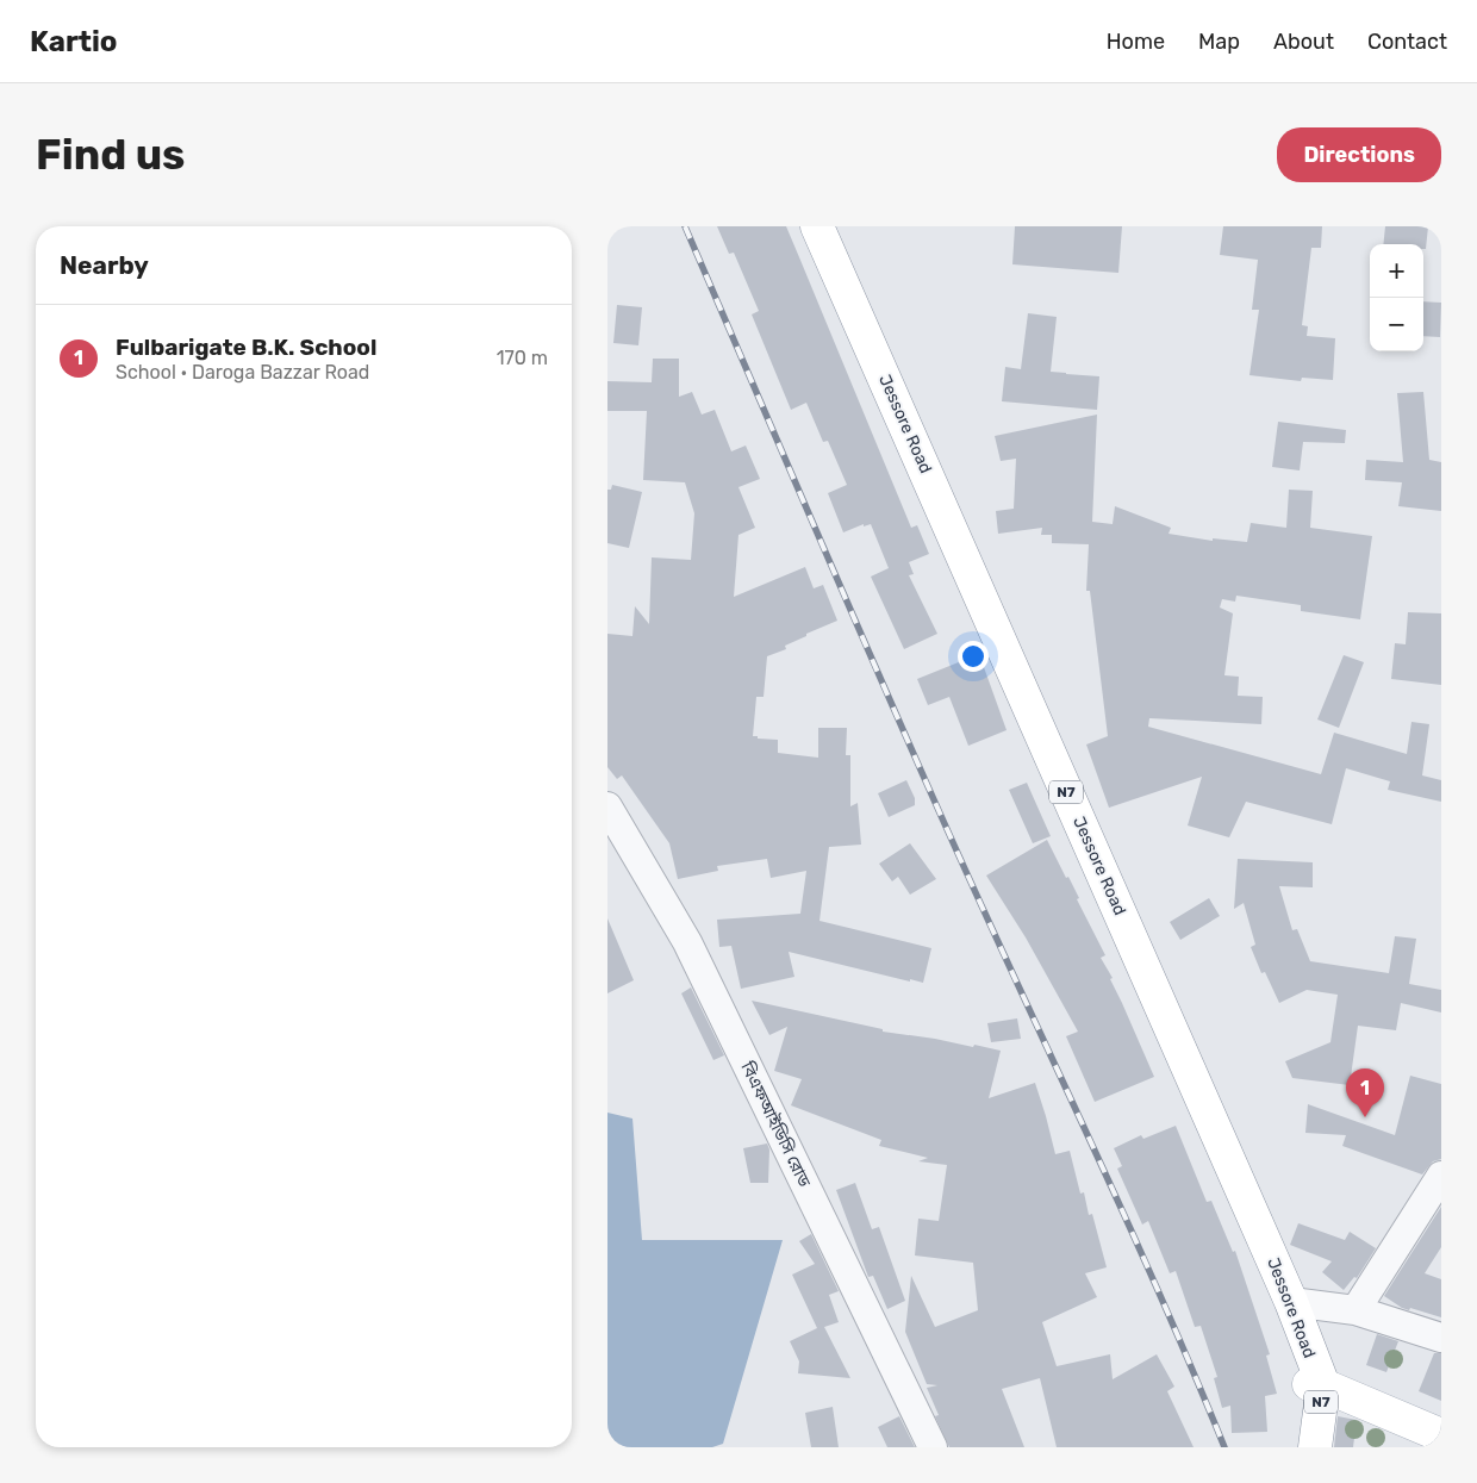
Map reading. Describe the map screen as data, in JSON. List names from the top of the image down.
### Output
{
  "streets": {
    "main road": ["Jessore Road", "N7"],
    "street": ["বিএফআইডিসি রোড"]
  },
  "crossings": [
    ["Jessore Road", "N7"]
  ],
  "page": {
    "header": "Kartio",
    "nav": [
      "Home",
      "Map",
      "About",
      "Contact"
    ],
    "buttons": "Directions",
    "title": "Find us",
    "heading": "Nearby",
    "map_buttons": ["+", "−"],
    "list": [
      {
        "mark": "1",
        "name": "Fulbarigate B.K. School",
        "note": "School · Daroga Bazzar Road",
        "value": "170 m"
      }
    ],
    "pins": "1"
  }
}
